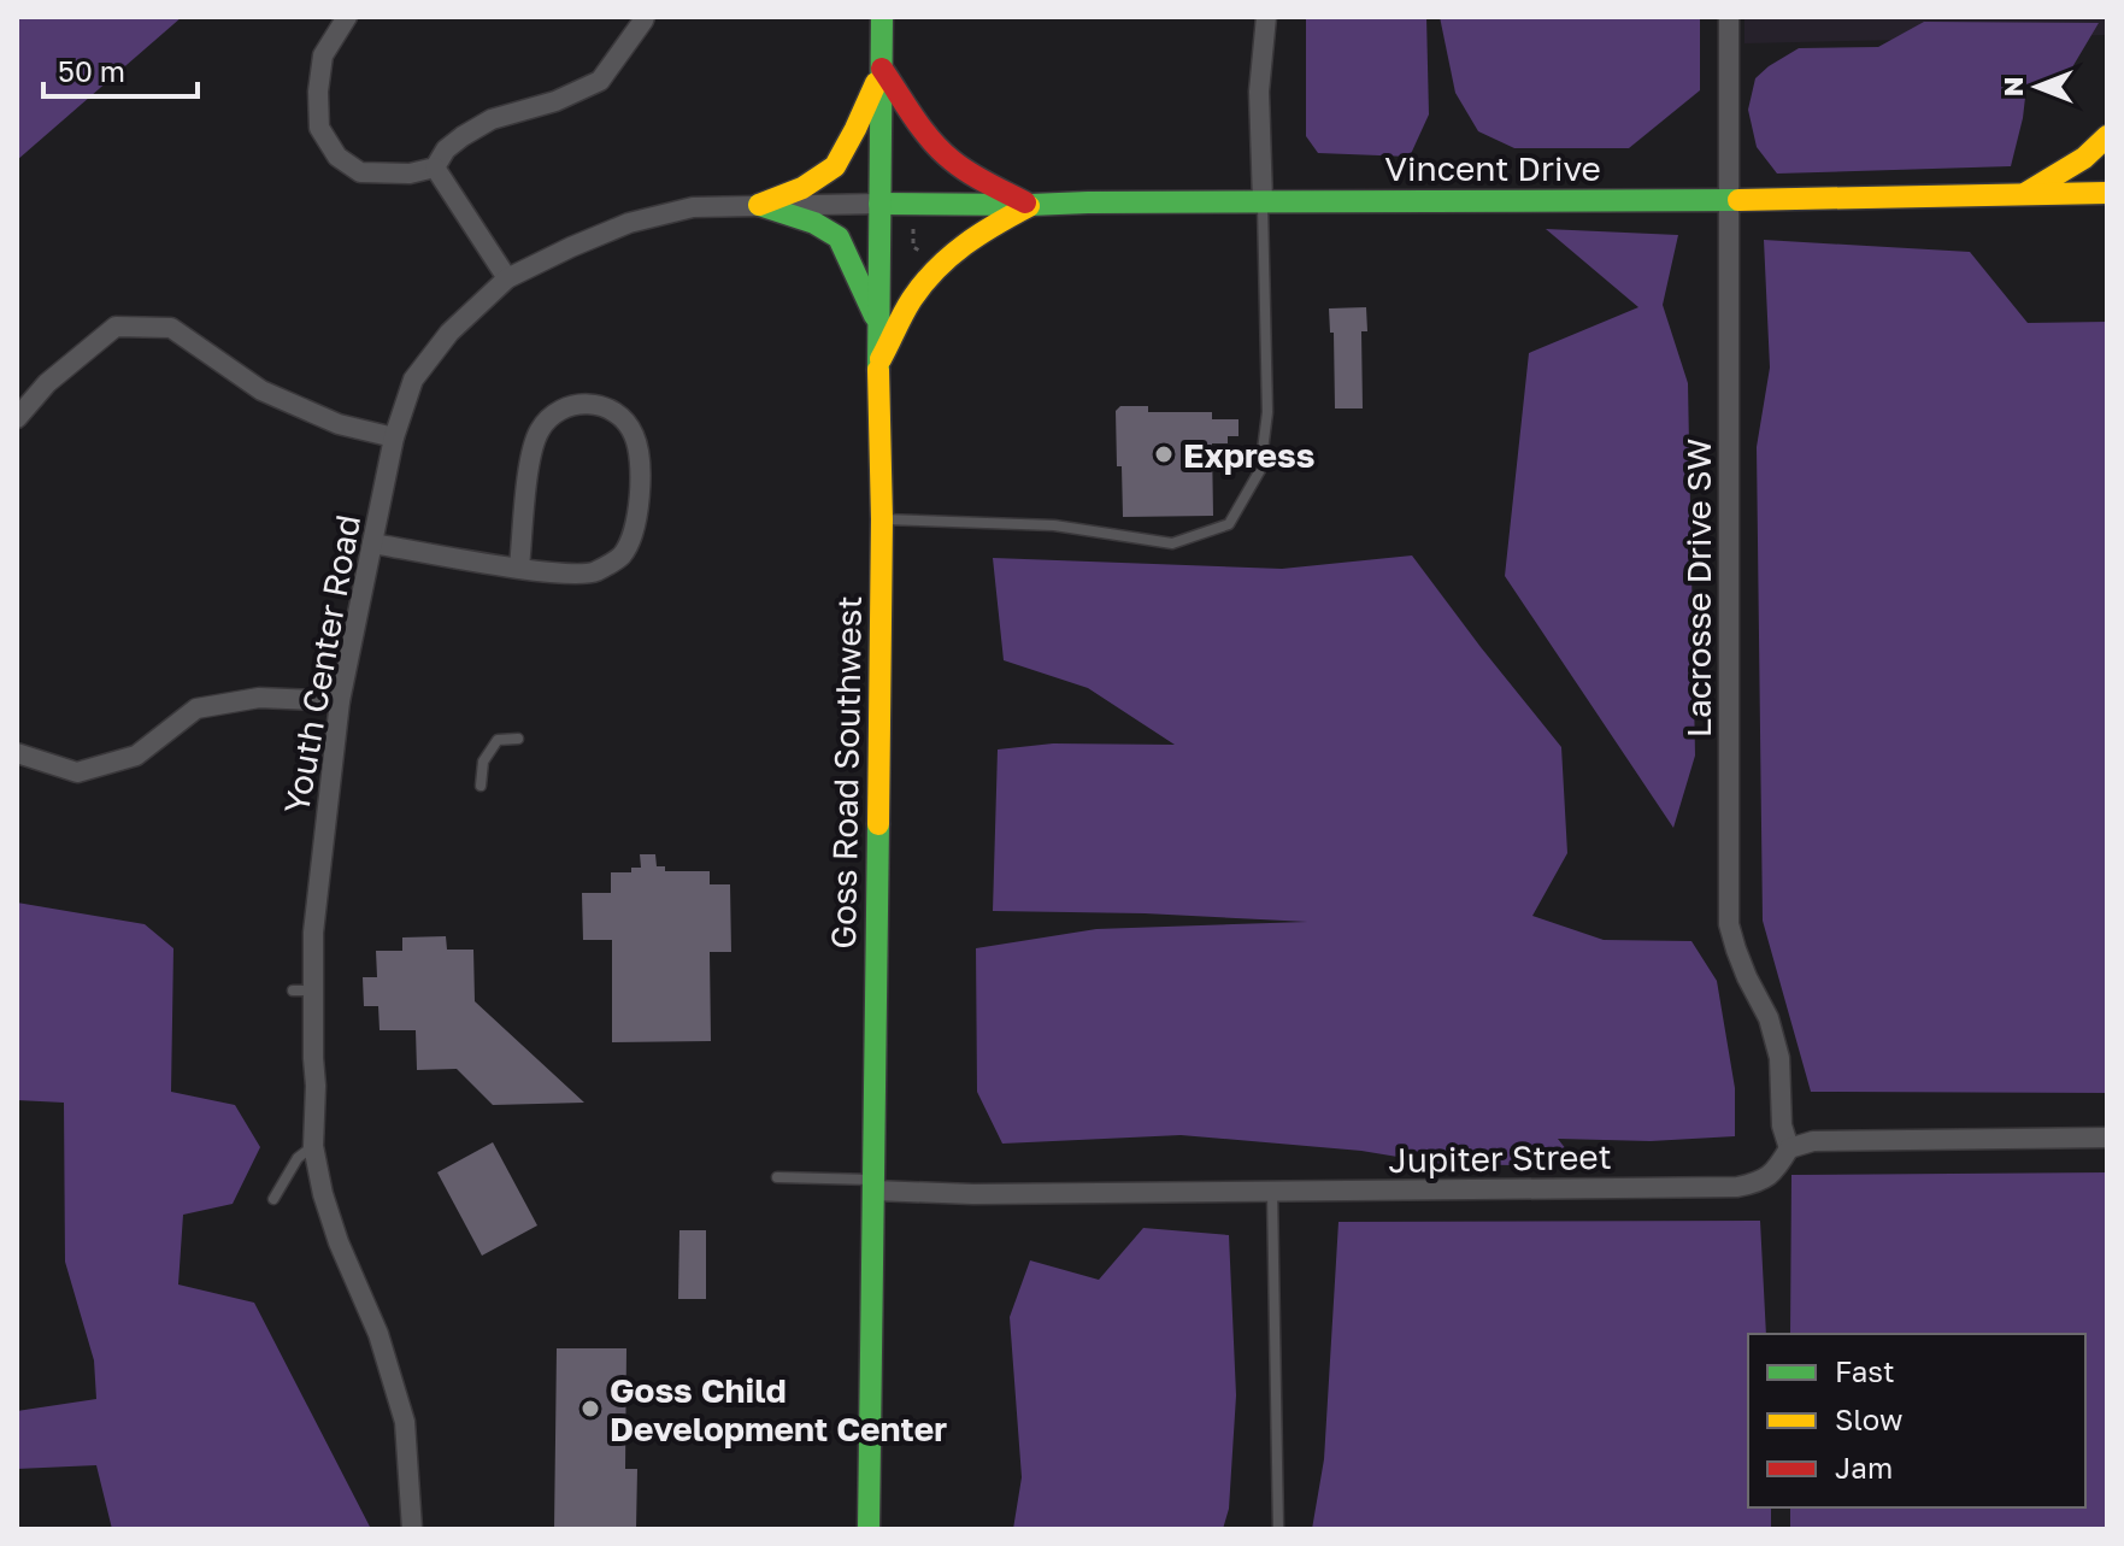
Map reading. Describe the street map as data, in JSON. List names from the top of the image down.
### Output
{
  "streets": {
    "street": [
      "Vincent Drive",
      "Lacrosse Drive SW",
      "Youth Center Road",
      "Goss Road Southwest",
      "Jupiter Street"
    ]
  },
  "crossings": [
    ["Vincent Drive", "Lacrosse Drive SW"],
    ["Vincent Drive", "Youth Center Road"],
    ["Vincent Drive", "Goss Road Southwest"],
    ["Lacrosse Drive SW", "Jupiter Street"],
    ["Youth Center Road", "Goss Road Southwest"],
    ["Goss Road Southwest", "Jupiter Street"]
  ],
  "places": ["Express", "Goss Child Development Center"],
  "legend": ["Fast", "Slow", "Jam"],
  "scale_bar": "50 m",
  "north": "left"
}
